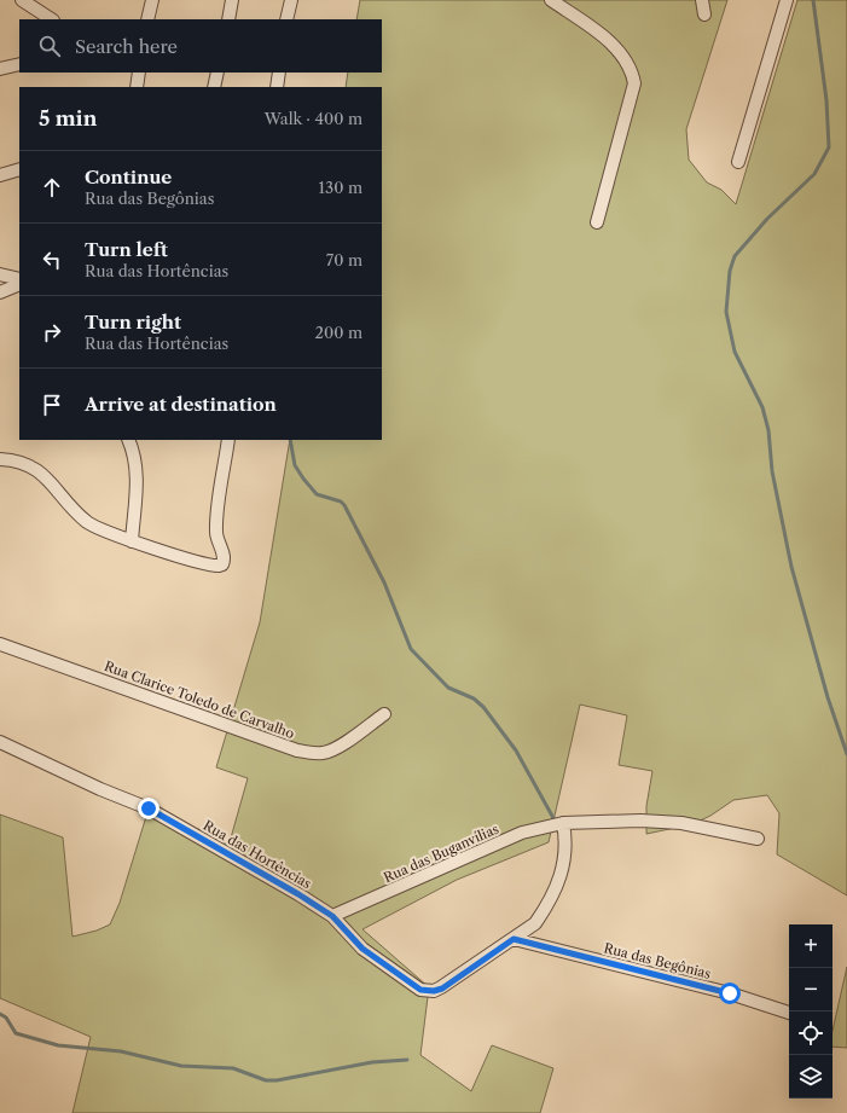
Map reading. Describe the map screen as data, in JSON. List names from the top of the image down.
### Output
{
  "streets": {
    "street": [
      "Rua Clarice Toledo de Carvalho",
      "Rua das Buganvílias",
      "Rua das Hortências",
      "Rua das Begônias"
    ]
  },
  "crossings": [
    ["Rua das Buganvílias", "Rua das Hortências"],
    ["Rua das Hortências", "Rua das Begônias"]
  ],
  "page": {
    "search": "Search here",
    "heading": ["5 min", "Walk · 400 m"],
    "list": [
      ["Continue", "Rua das Begônias", "130 m"],
      ["Turn left", "Rua das Hortências", "70 m"],
      ["Turn right", "Rua das Hortências", "200 m"],
      "Arrive at destination"
    ],
    "map_buttons": ["+", "−"]
  }
}
